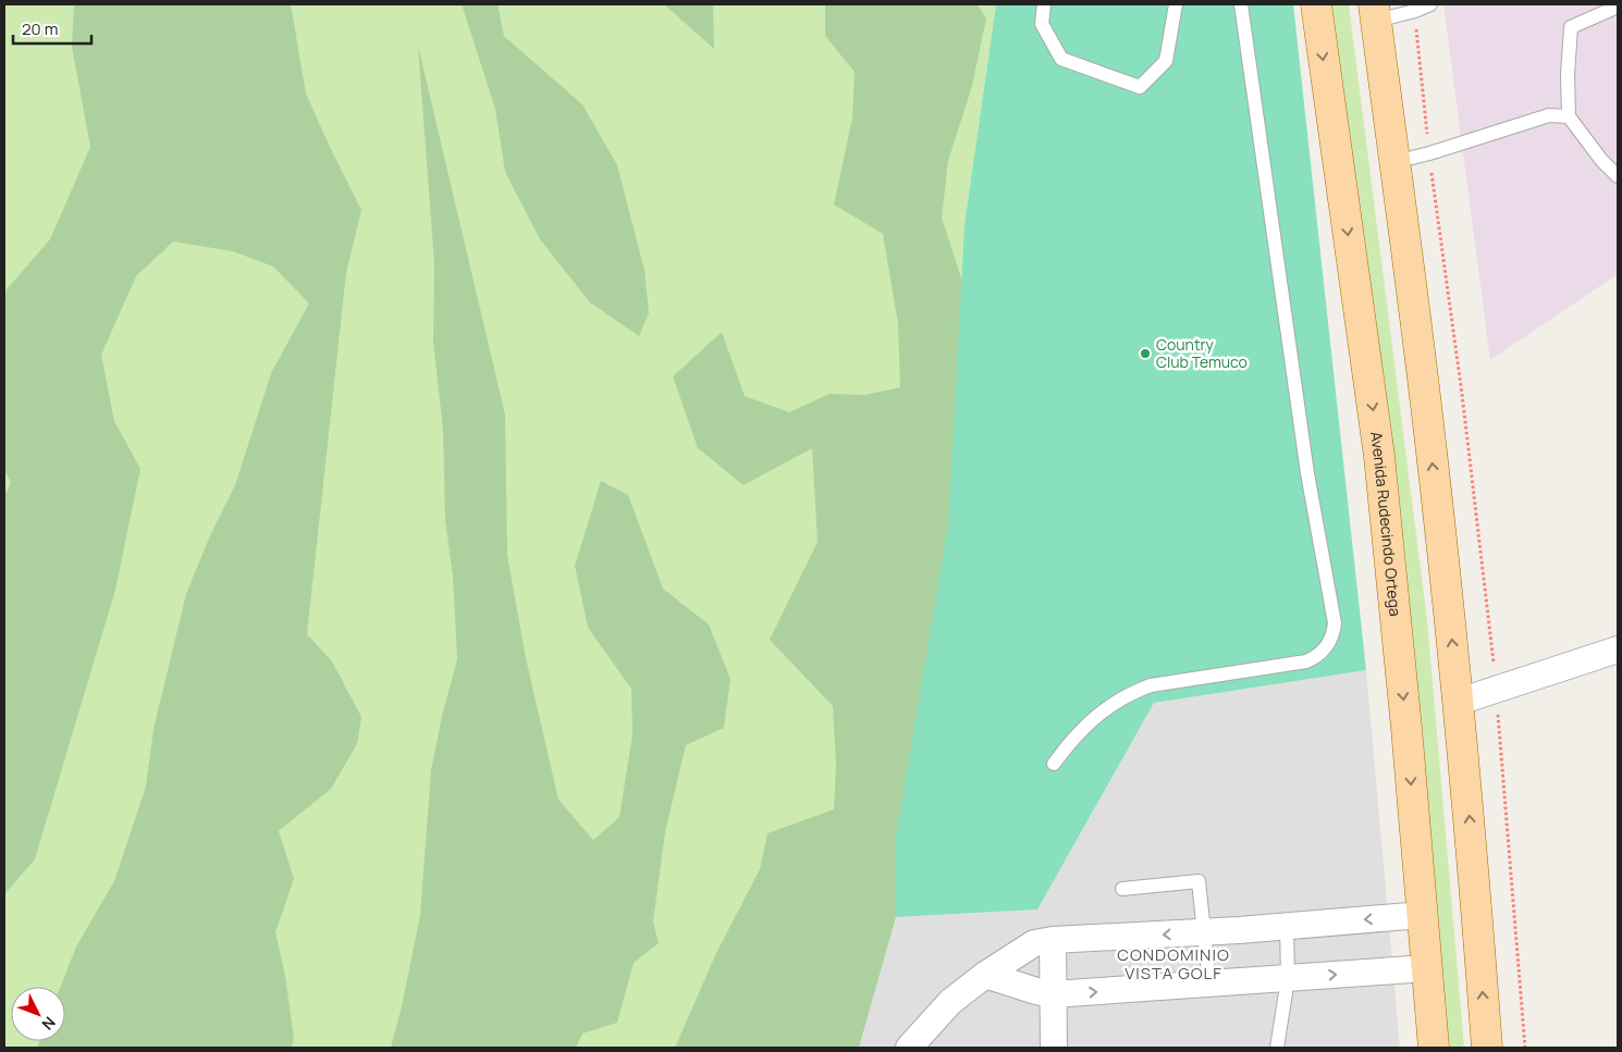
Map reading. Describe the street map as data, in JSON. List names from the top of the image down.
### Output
{
  "streets": {
    "main road": ["Avenida Rudecindo Ortega"]
  },
  "districts": ["CONDOMINIO VISTA GOLF"],
  "places": ["Country Club Temuco"],
  "scale_bar": "20 m",
  "north": "bottom right"
}
